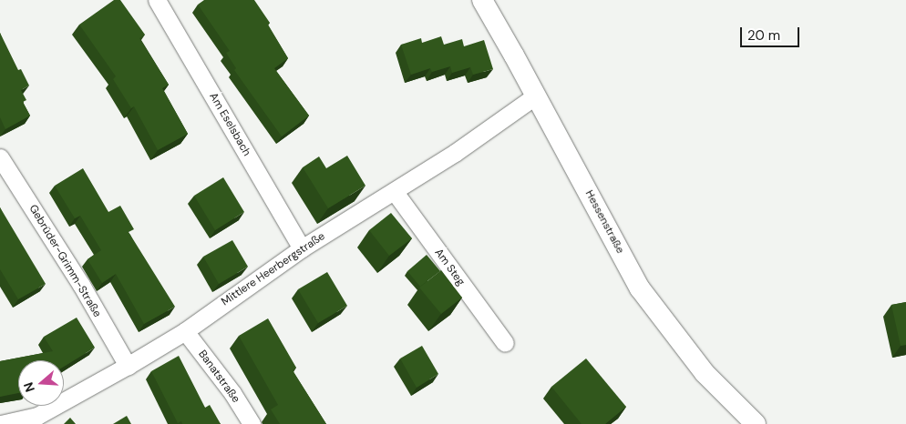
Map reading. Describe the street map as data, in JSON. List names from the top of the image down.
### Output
{
  "streets": {
    "street": [
      "Am Eselsbach",
      "Hessenstraße",
      "Gebrüder-Grimm-Straße",
      "Am Steg",
      "Mittlere Heerbergstraße",
      "Banatstraße"
    ]
  },
  "crossings": [
    ["Am Eselsbach", "Mittlere Heerbergstraße"],
    ["Hessenstraße", "Mittlere Heerbergstraße"],
    ["Gebrüder-Grimm-Straße", "Mittlere Heerbergstraße"],
    ["Am Steg", "Mittlere Heerbergstraße"],
    ["Mittlere Heerbergstraße", "Banatstraße"]
  ],
  "scale_bar": "20 m",
  "north": "left"
}
